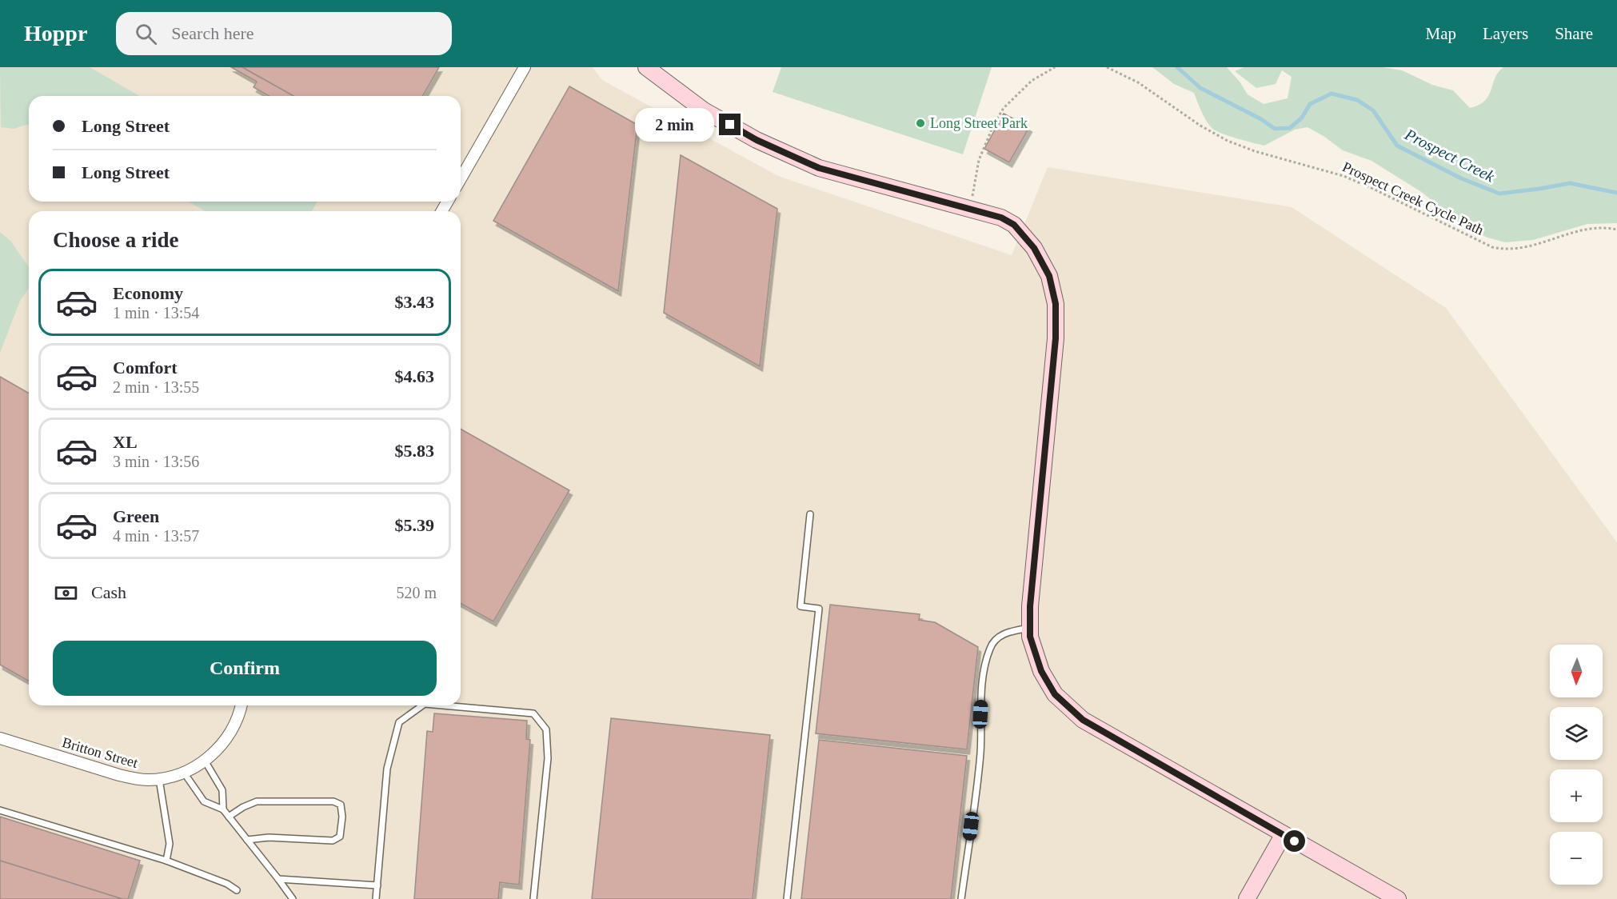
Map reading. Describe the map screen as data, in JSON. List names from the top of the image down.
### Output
{
  "streets": {
    "street": ["Britton Street"],
    "path": ["Prospect Creek Cycle Path"]
  },
  "water": ["Prospect Creek"],
  "places": ["Long Street Park"],
  "north": "bottom",
  "page": {
    "header": "Hoppr",
    "search": "Search here",
    "nav": ["Map", "Layers", "Share"],
    "banner": ["Long Street", "Long Street"],
    "bubble": "2 min",
    "heading": "Choose a ride",
    "list": [
      {
        "name": "Economy",
        "note": "1 min · 13:54",
        "value": "$3.43"
      },
      {
        "name": "Comfort",
        "note": "2 min · 13:55",
        "value": "$4.63"
      },
      {
        "name": "XL",
        "note": "3 min · 13:56",
        "value": "$5.83"
      },
      {
        "name": "Green",
        "note": "4 min · 13:57",
        "value": "$5.39"
      }
    ],
    "pay": ["Cash", "520 m"],
    "buttons": "Confirm",
    "map_buttons": ["+", "−"]
  }
}
